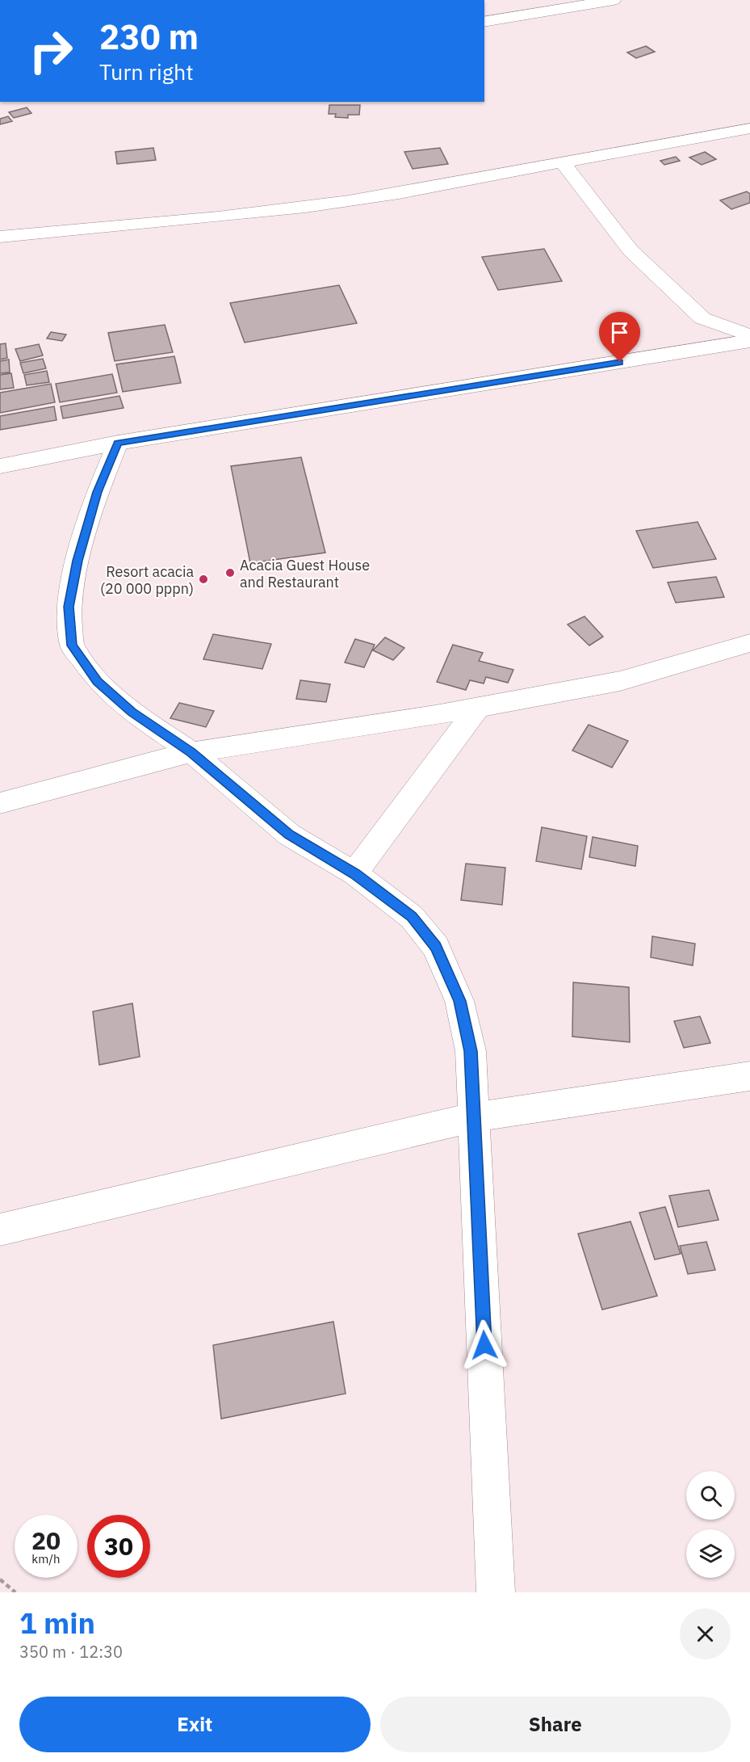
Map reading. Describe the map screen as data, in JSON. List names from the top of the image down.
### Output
{
  "places": ["Acacia Guest House and Restaurant", "Resort acacia (20 000 pppn)"],
  "page": {
    "turn": ["230 m", "Turn right"],
    "speed": "20 km/h",
    "limit": "30",
    "heading": ["1 min", "350 m · 12:30"],
    "buttons": ["Exit", "Share"]
  }
}
